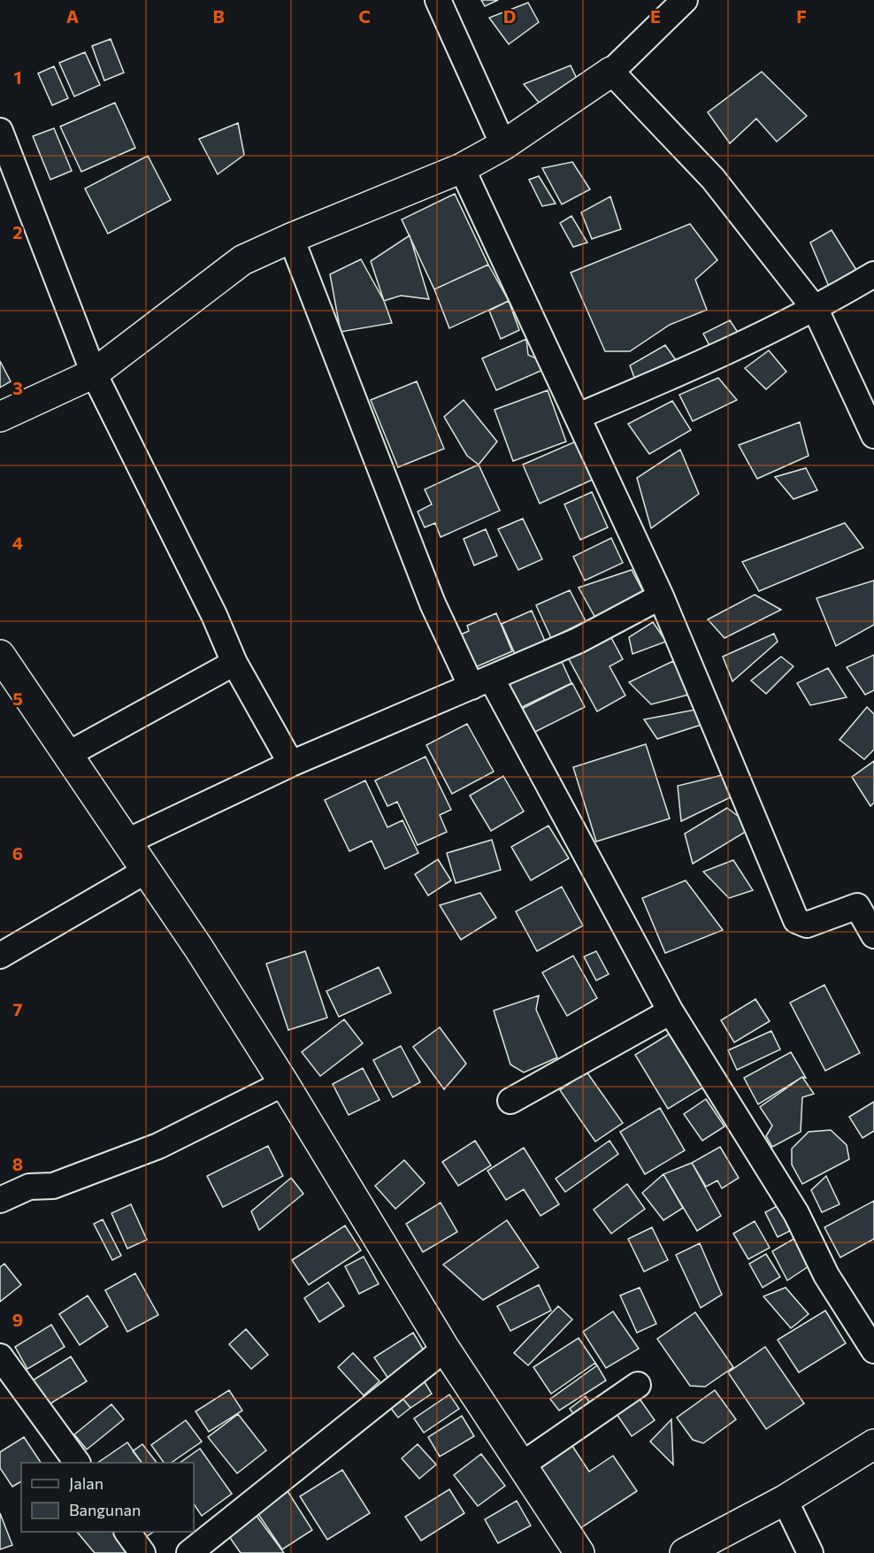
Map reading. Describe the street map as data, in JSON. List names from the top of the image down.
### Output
{
  "legend": ["Jalan", "Bangunan"],
  "grid": {
    "columns": [
      "A",
      "B",
      "C",
      "D",
      "E",
      "F"
    ],
    "rows": [
      "1",
      "2",
      "3",
      "4",
      "5",
      "6",
      "7",
      "8",
      "9"
    ]
  }
}
